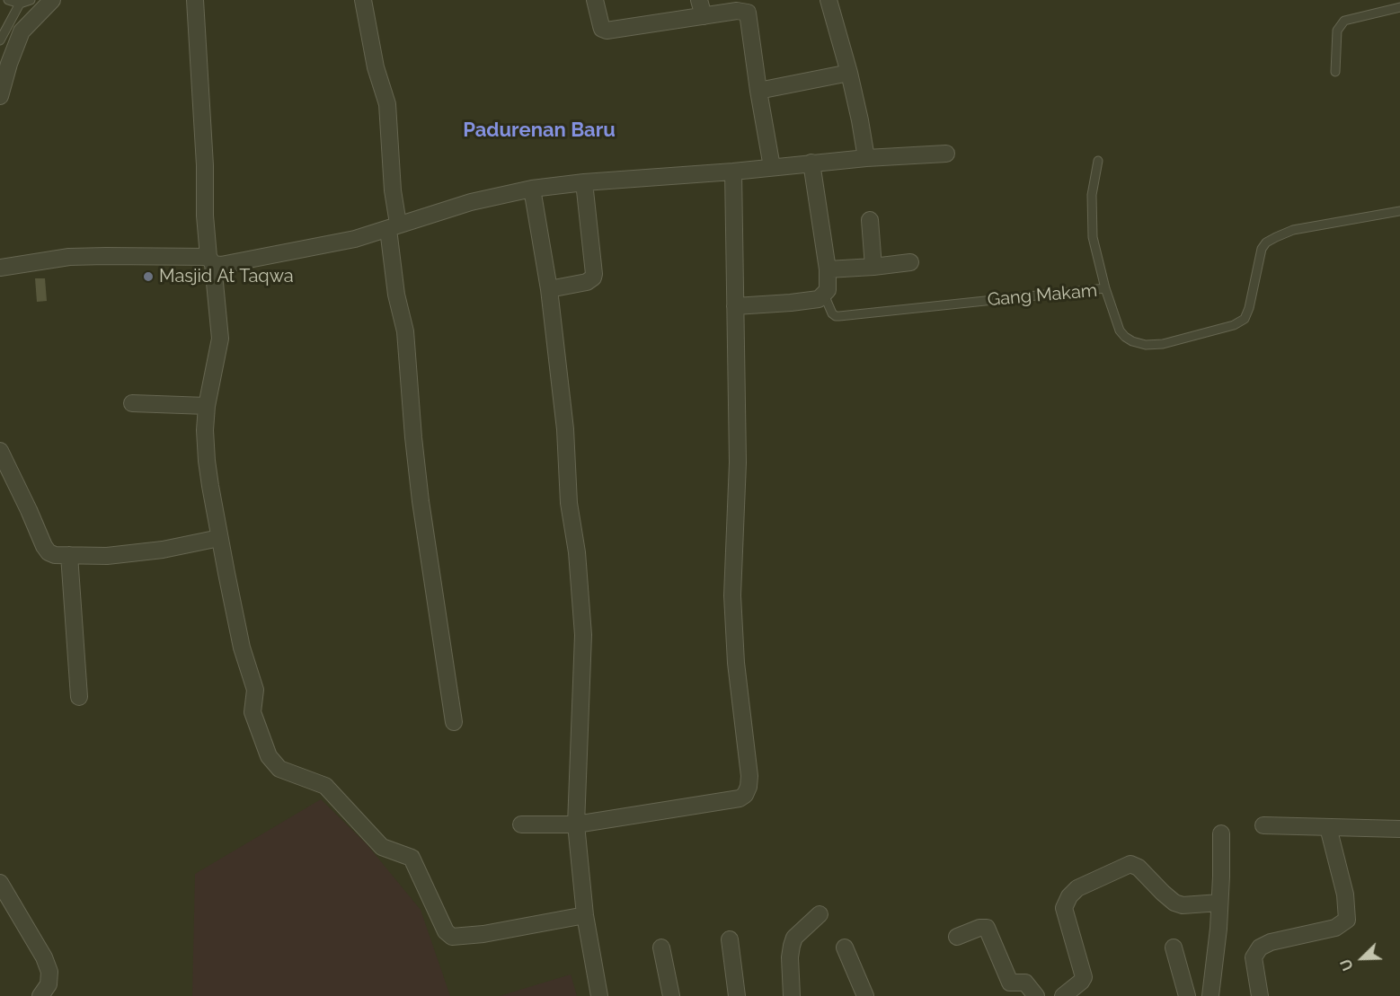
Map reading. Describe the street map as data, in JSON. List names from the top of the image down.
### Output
{
  "streets": {
    "lane": ["Gang Makam"]
  },
  "districts": ["Padurenan Baru"],
  "places": ["Masjid At Taqwa"],
  "north": "bottom left"
}
